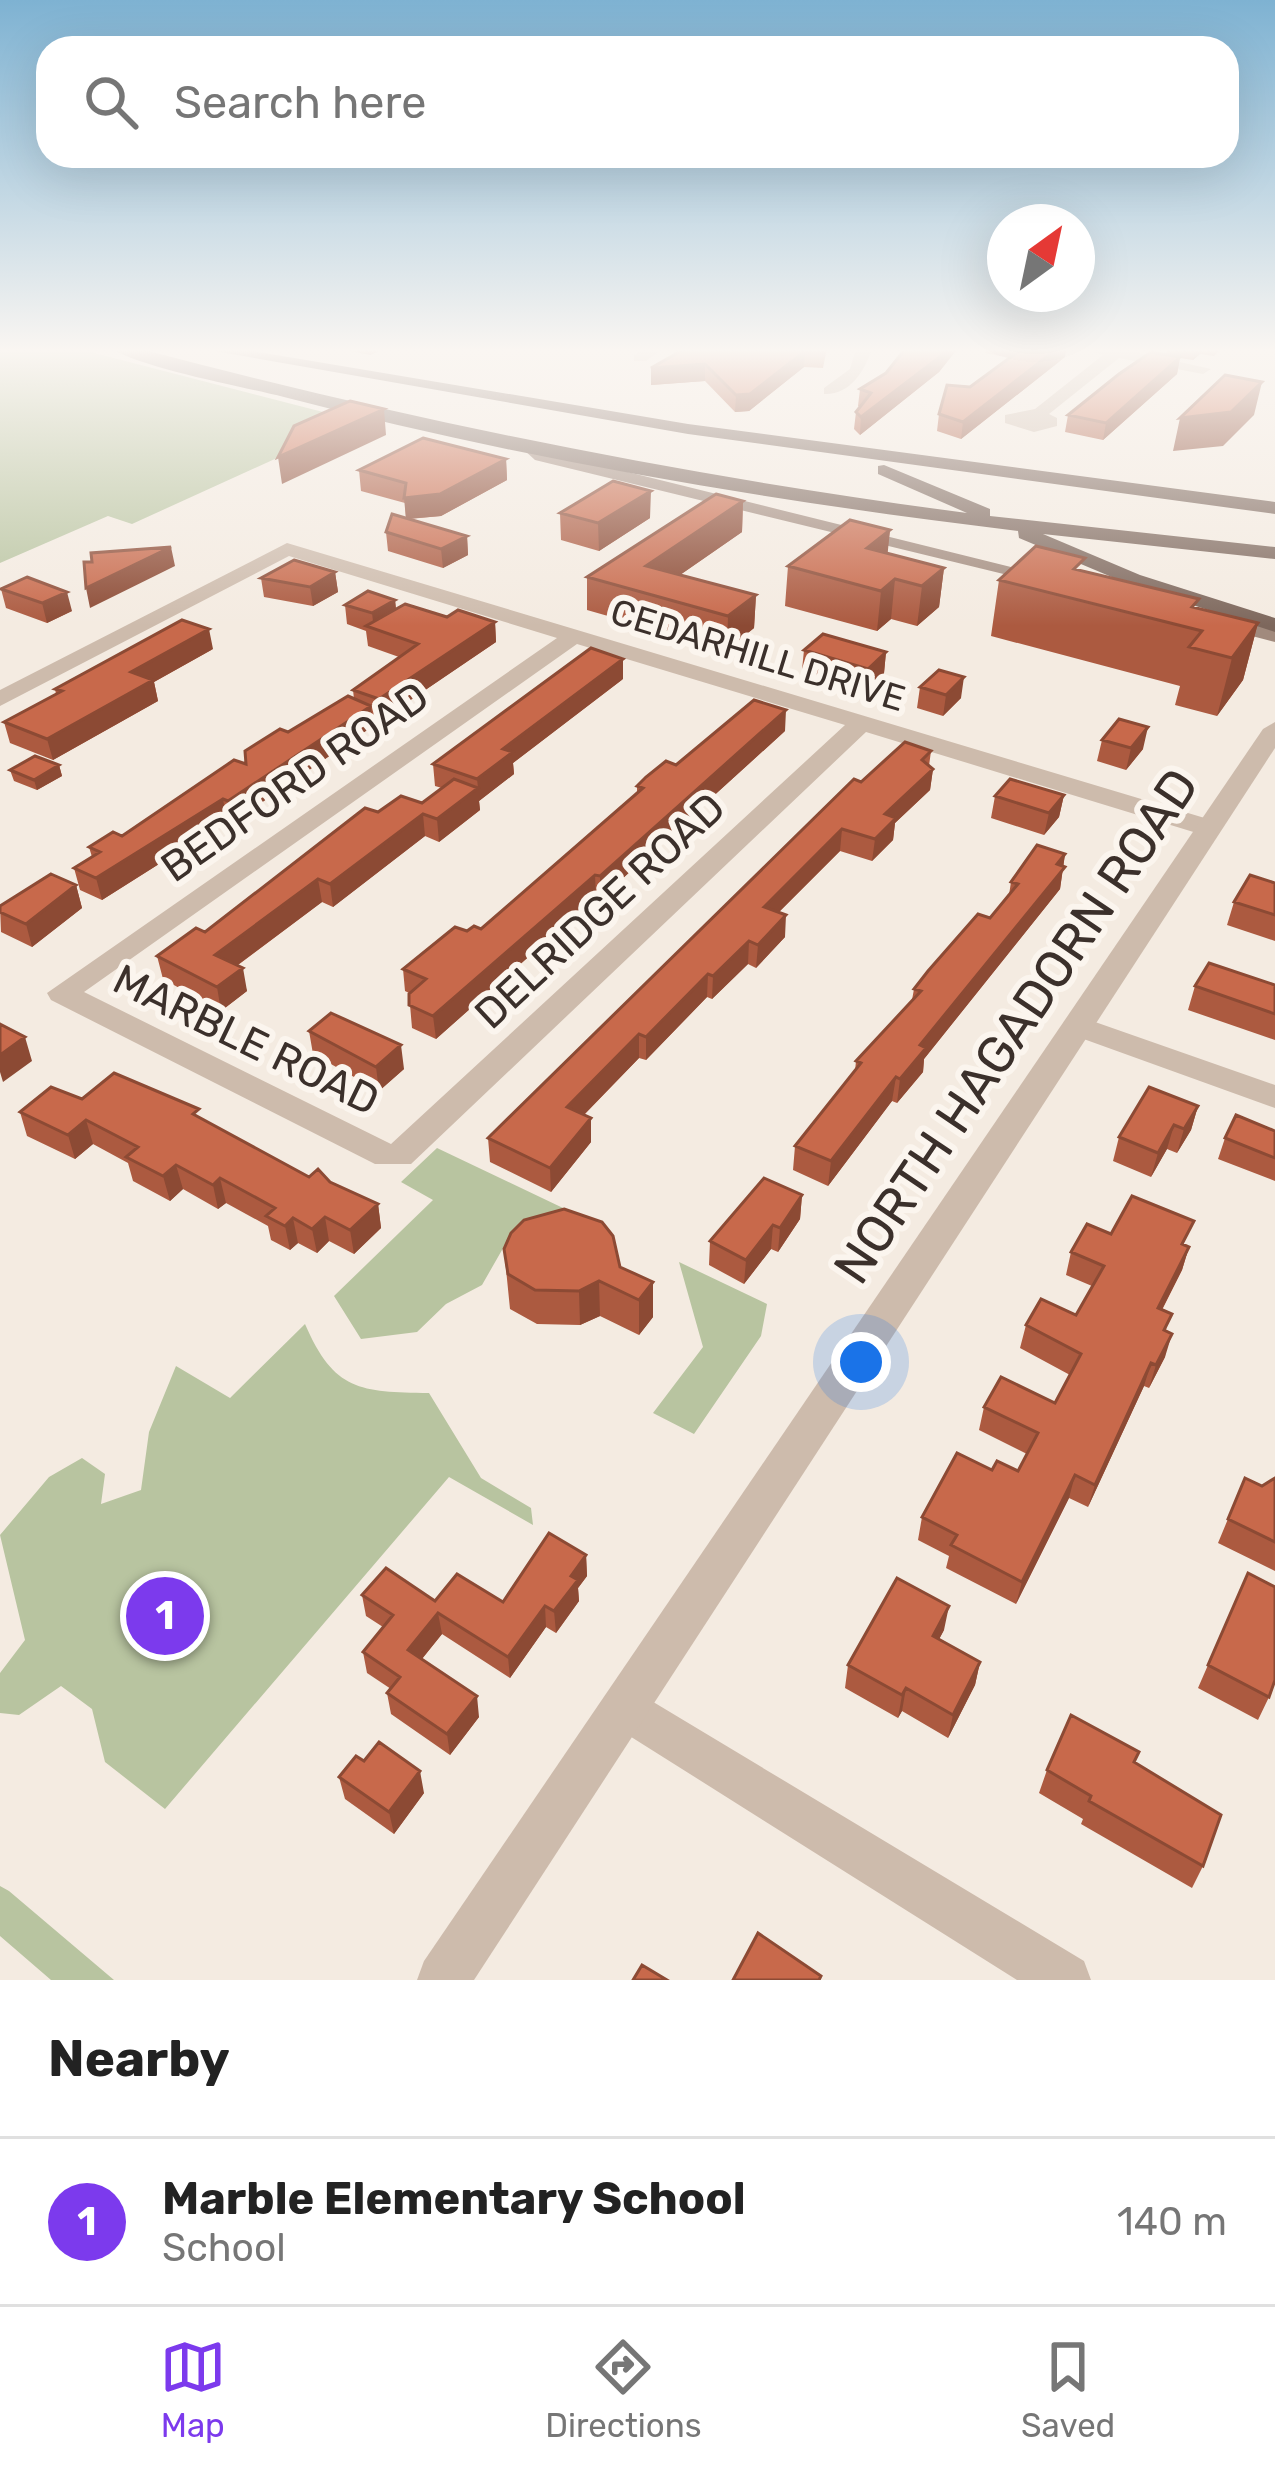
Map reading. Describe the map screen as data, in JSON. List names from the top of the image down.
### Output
{
  "streets": {
    "street": [
      "CEDARHILL DRIVE",
      "BEDFORD ROAD",
      "DELRIDGE ROAD",
      "NORTH HAGADORN ROAD",
      "MARBLE ROAD"
    ]
  },
  "crossings": [
    ["CEDARHILL DRIVE", "BEDFORD ROAD"],
    ["CEDARHILL DRIVE", "DELRIDGE ROAD"],
    ["CEDARHILL DRIVE", "NORTH HAGADORN ROAD"],
    ["BEDFORD ROAD", "MARBLE ROAD"],
    ["DELRIDGE ROAD", "MARBLE ROAD"]
  ],
  "north": "top right",
  "page": {
    "search": "Search here",
    "pins": "1",
    "heading": "Nearby",
    "list": [
      {
        "mark": "1",
        "name": "Marble Elementary School",
        "note": "School",
        "value": "140 m"
      }
    ],
    "nav": ["Map", "Directions", "Saved"]
  }
}
